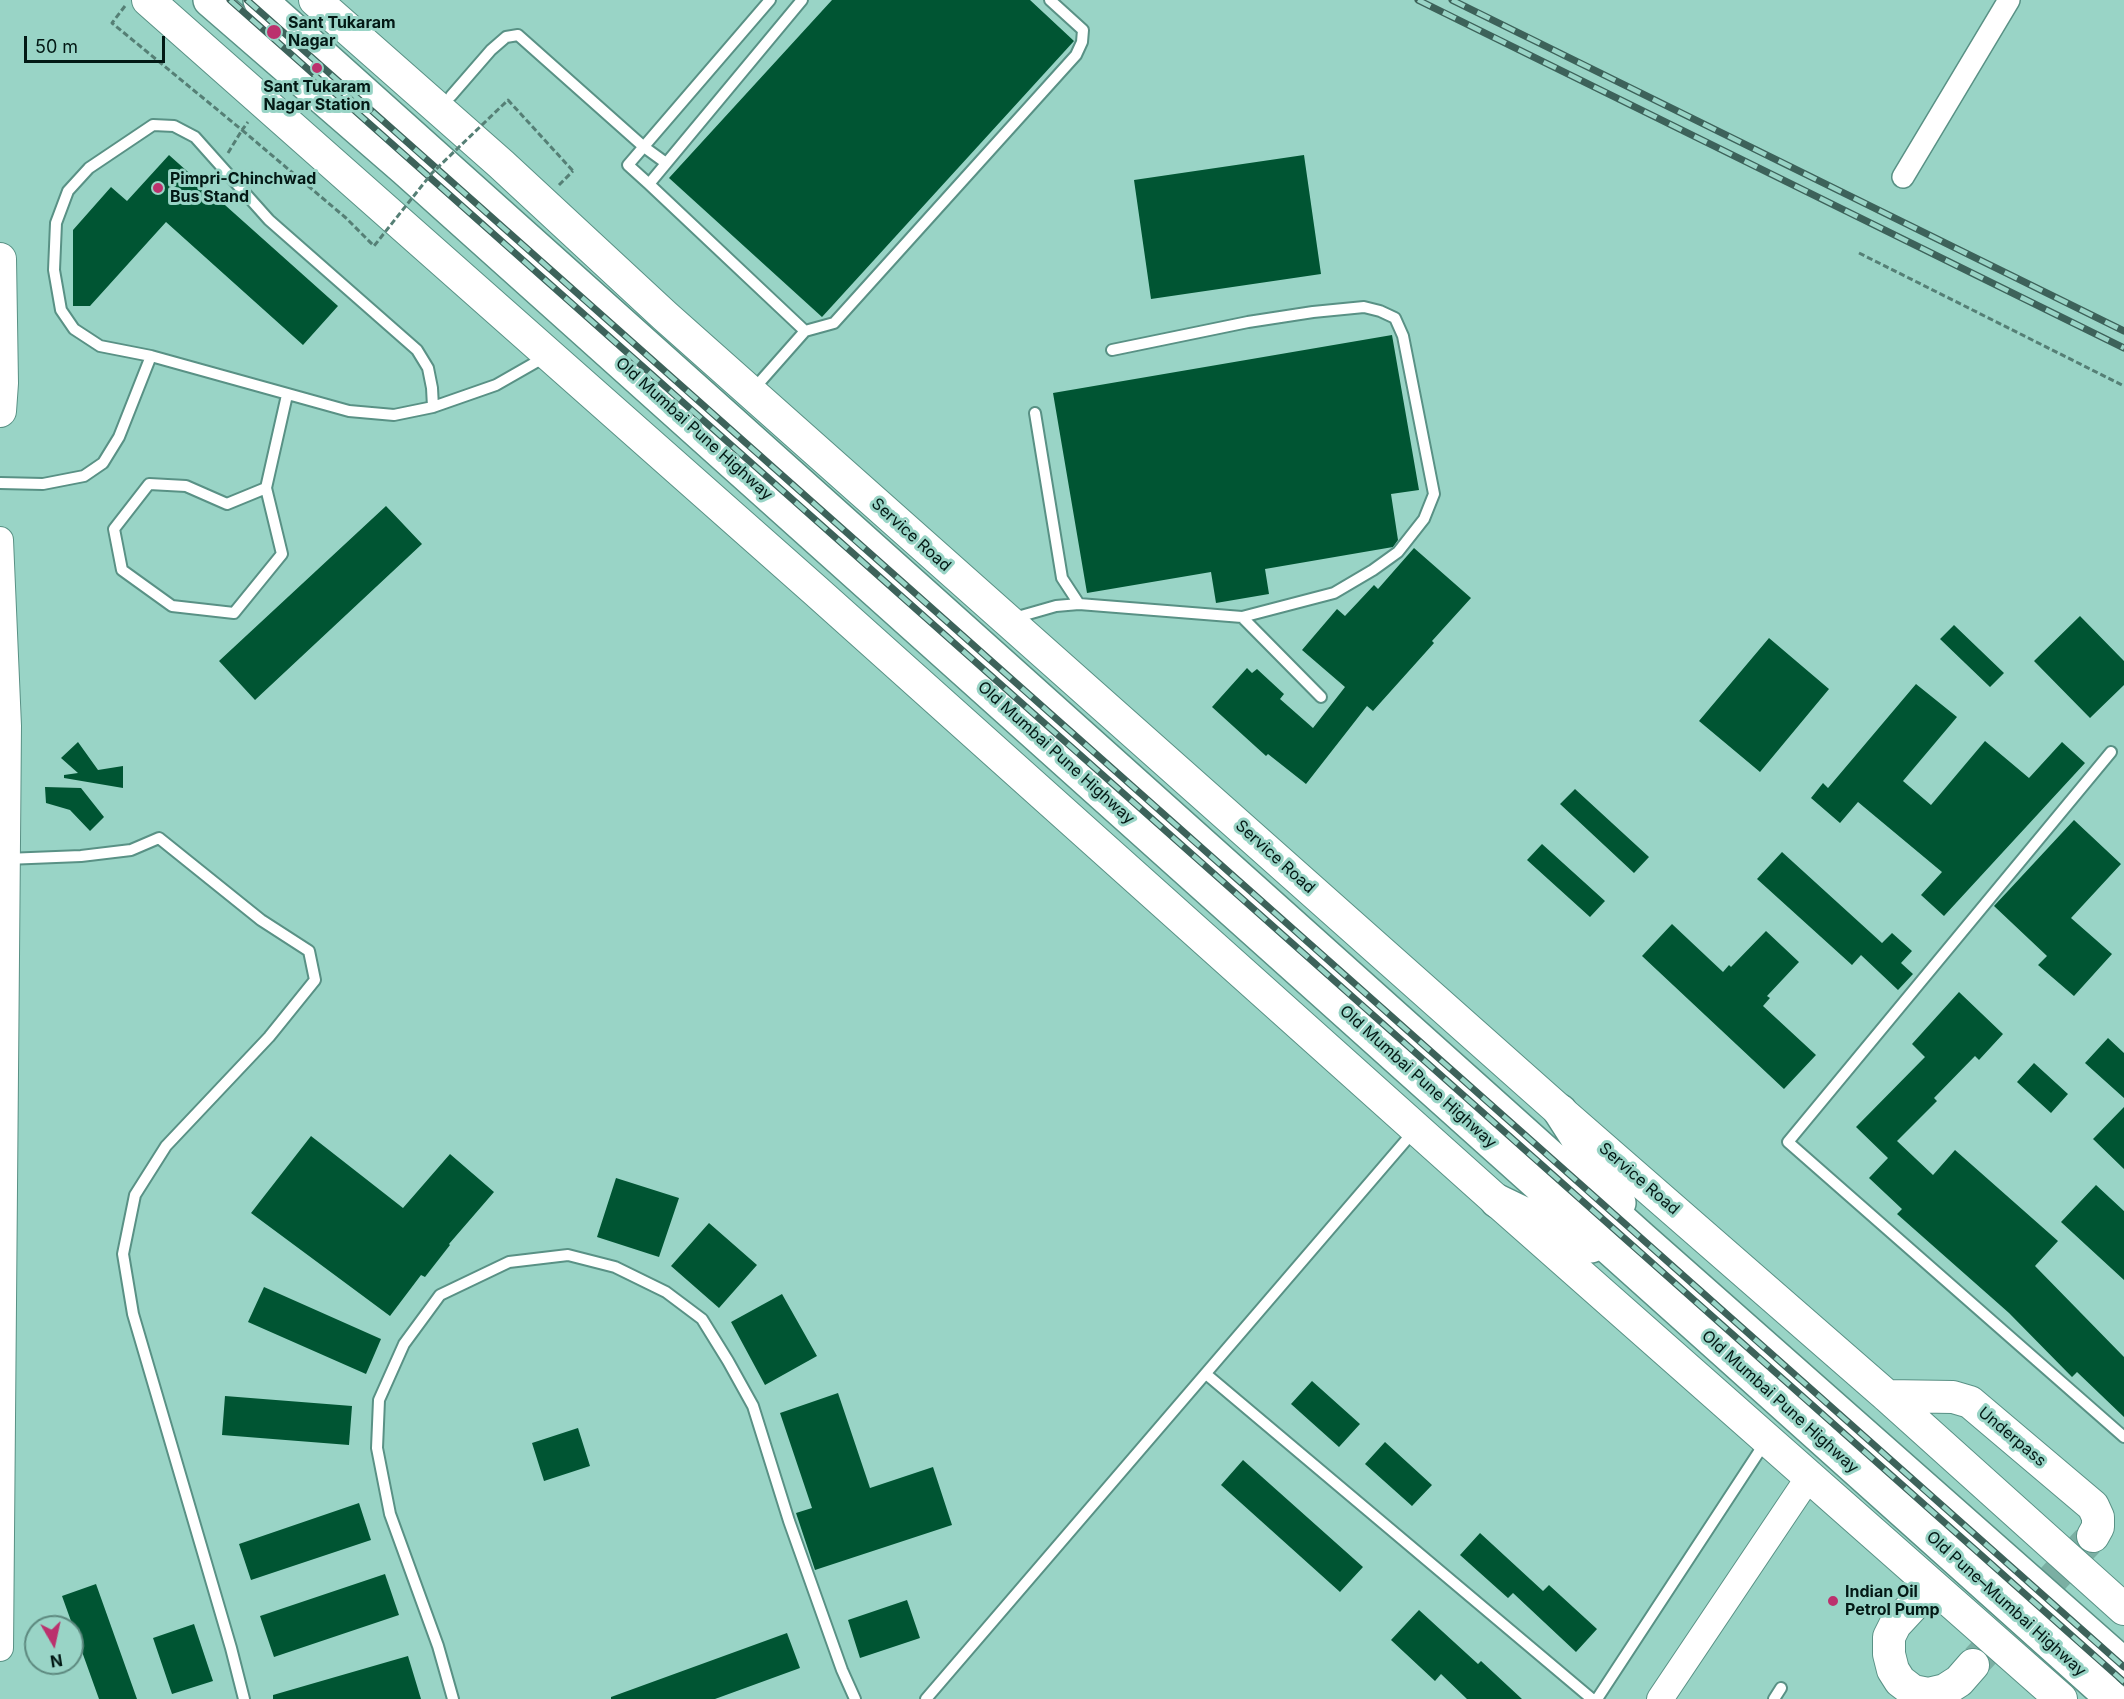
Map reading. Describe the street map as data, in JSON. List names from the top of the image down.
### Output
{
  "streets": {
    "highway": ["Old Mumbai Pune Highway", "Old Pune–Mumbai Highway"],
    "main road": ["Service Road", "Underpass"]
  },
  "crossings": [
    ["Old Mumbai Pune Highway", "Old Pune–Mumbai Highway"],
    ["Service Road", "Underpass"]
  ],
  "places": [
    "Sant Tukaram Nagar",
    "Sant Tukaram Nagar Station",
    "Pimpri-Chinchwad Bus Stand",
    "Indian Oil Petrol Pump"
  ],
  "scale_bar": "50 m",
  "north": "bottom"
}
